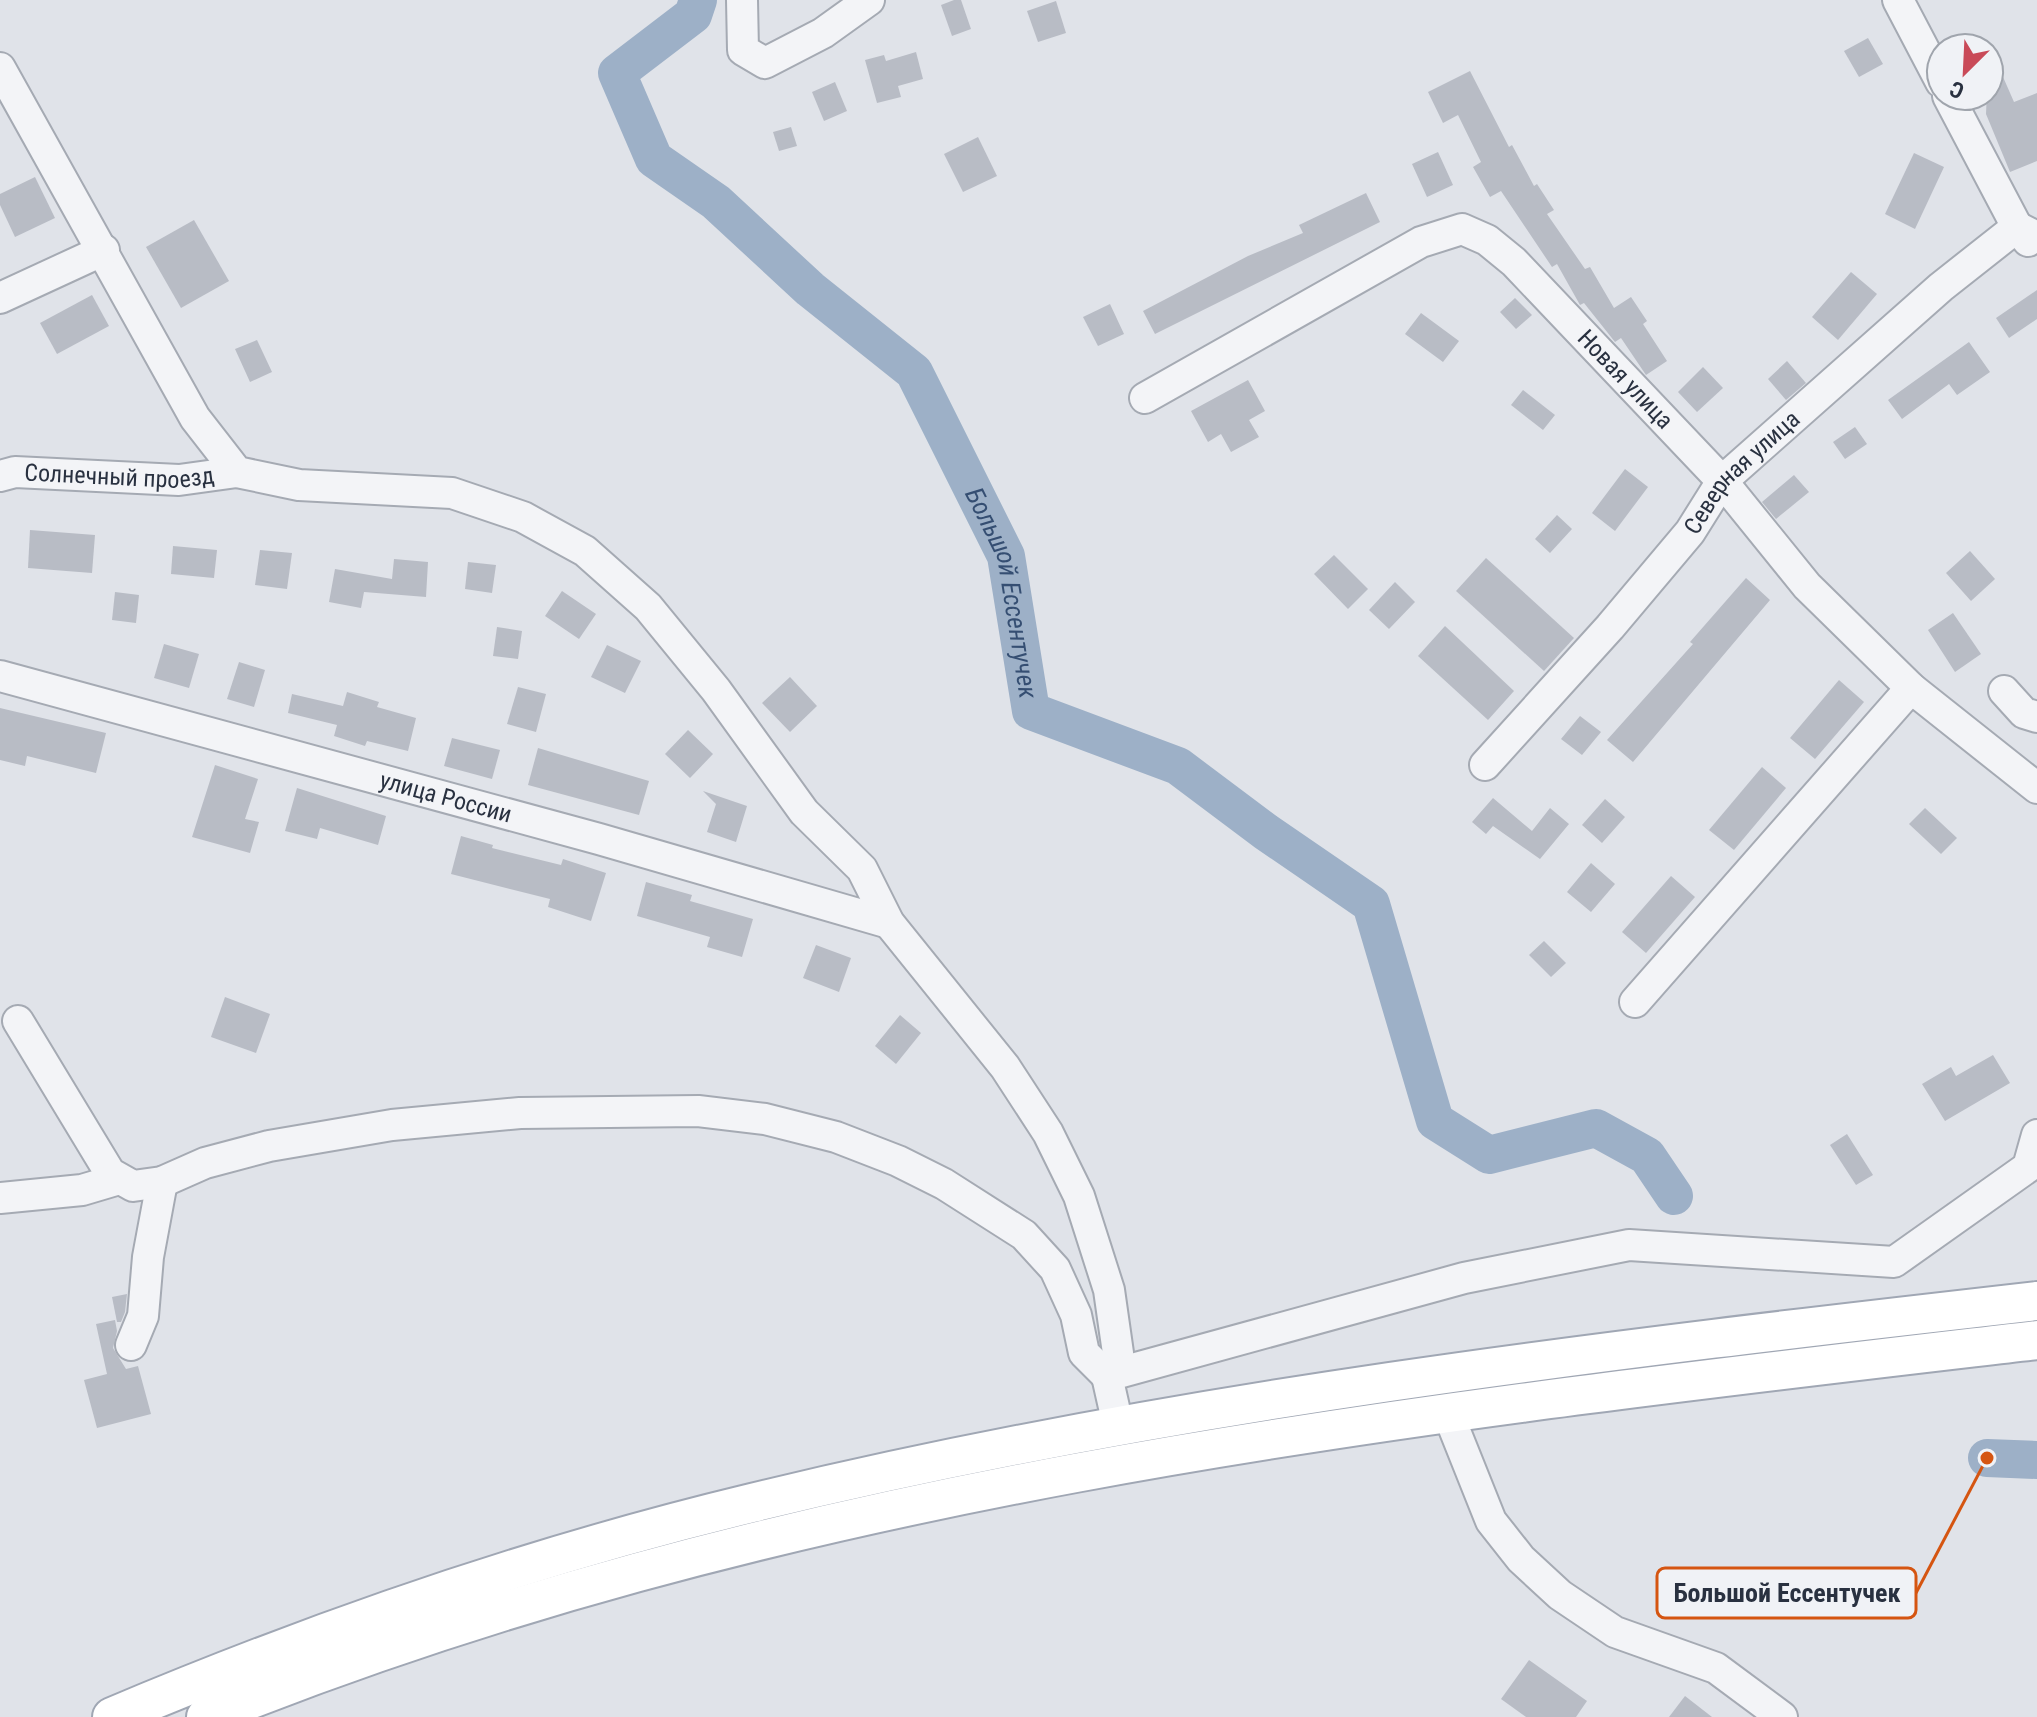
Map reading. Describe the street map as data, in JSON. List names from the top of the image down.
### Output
{
  "streets": {
    "street": [
      "Новая улица",
      "Солнечный проезд",
      "Северная улица",
      "улица России"
    ]
  },
  "crossings": [
    ["Новая улица", "Северная улица"],
    ["Солнечный проезд", "улица России"]
  ],
  "water": ["Большой Ессентучек"],
  "places": ["Большой Ессентучек"],
  "north": "bottom left"
}
